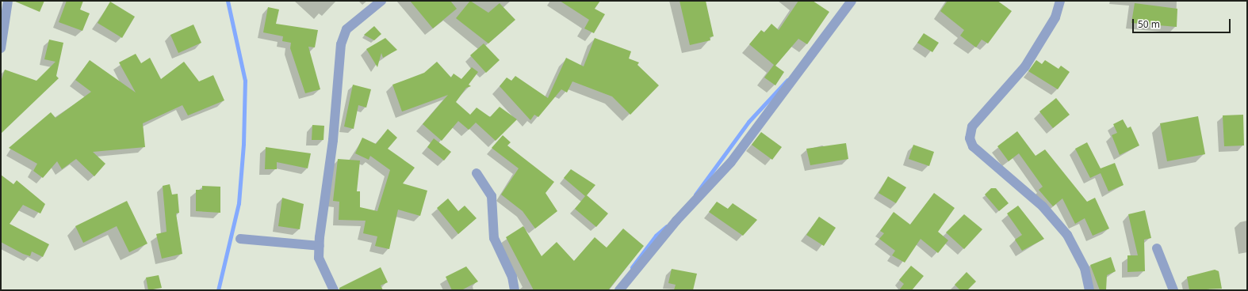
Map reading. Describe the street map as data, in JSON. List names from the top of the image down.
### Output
{
  "scale_bar": "50 m"
}
